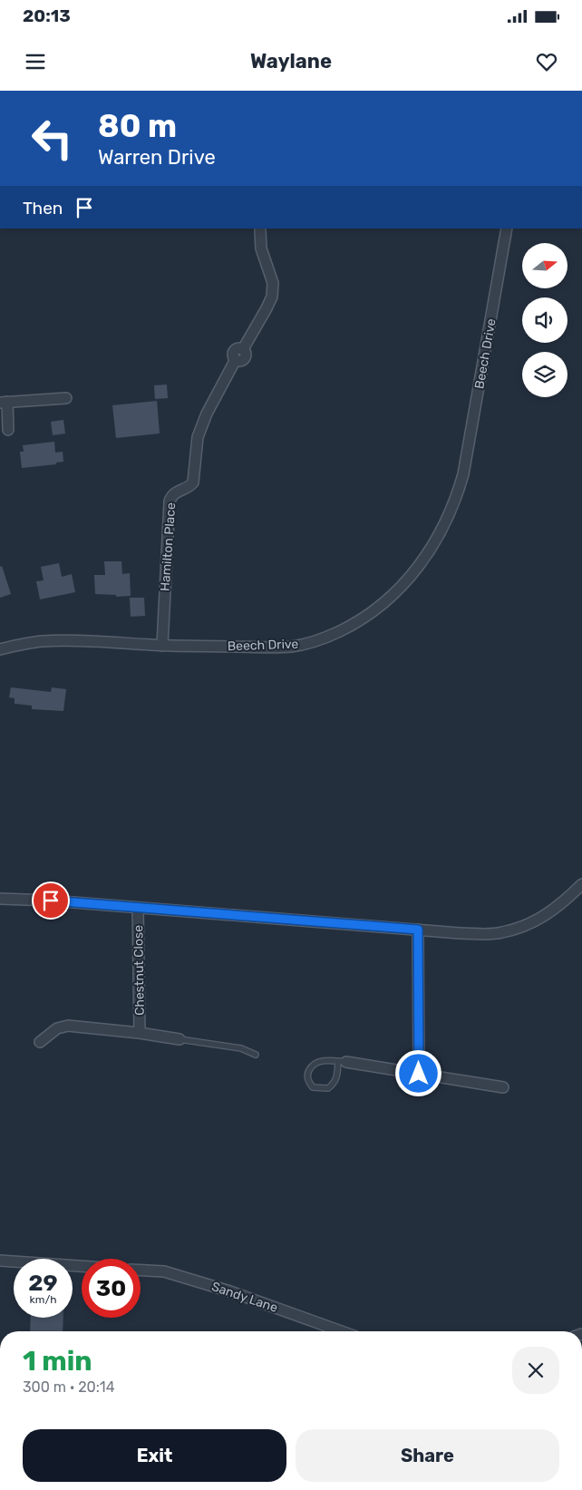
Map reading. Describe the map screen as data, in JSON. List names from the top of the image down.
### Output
{
  "streets": {
    "street": [
      "Beech Drive",
      "Hamilton Place",
      "Chestnut Close",
      "Sandy Lane"
    ]
  },
  "crossings": [
    ["Beech Drive", "Hamilton Place"]
  ],
  "north": "right",
  "page": {
    "status": "20:13",
    "header": "Waylane",
    "turn": ["80 m", "Warren Drive"],
    "then": "Then",
    "speed": "29 km/h",
    "limit": "30",
    "heading": ["1 min", "300 m · 20:14"],
    "buttons": ["Exit", "Share"]
  }
}
